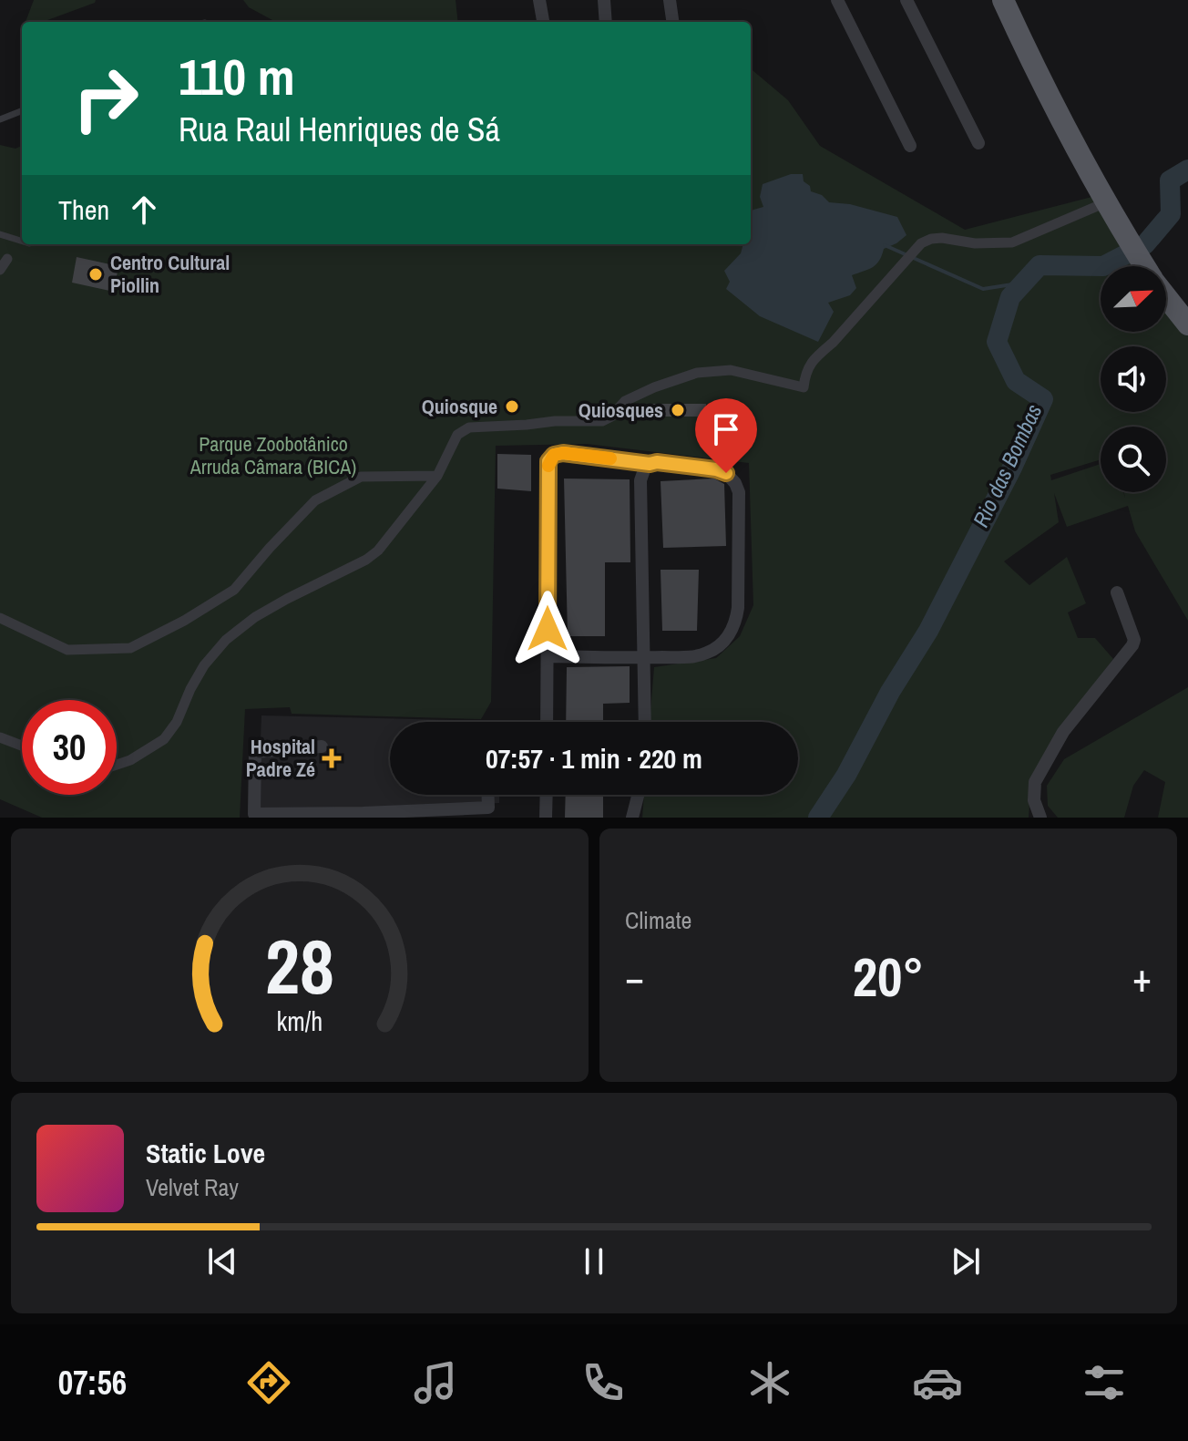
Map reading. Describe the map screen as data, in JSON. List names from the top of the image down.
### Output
{
  "water": ["Rio das Bombas"],
  "parks": ["Parque Zoobotânico Arruda Câmara (BICA)"],
  "places": {
    "other": ["Centro Cultural Piollin", "Quiosque", "Quiosques"],
    "health": ["Hospital Padre Zé"]
  },
  "north": "top right",
  "page": {
    "turn": ["110 m", "Rua Raul Henriques de Sá"],
    "then": "Then",
    "limit": "30",
    "trip": "07:57 · 1 min · 220 m",
    "tile": "Climate",
    "heat": ["−", "20°", "+"],
    "song": ["Static Love", "Velvet Ray"],
    "tabs": "07:56",
    "gauge": ["28", "km/h"]
  }
}
